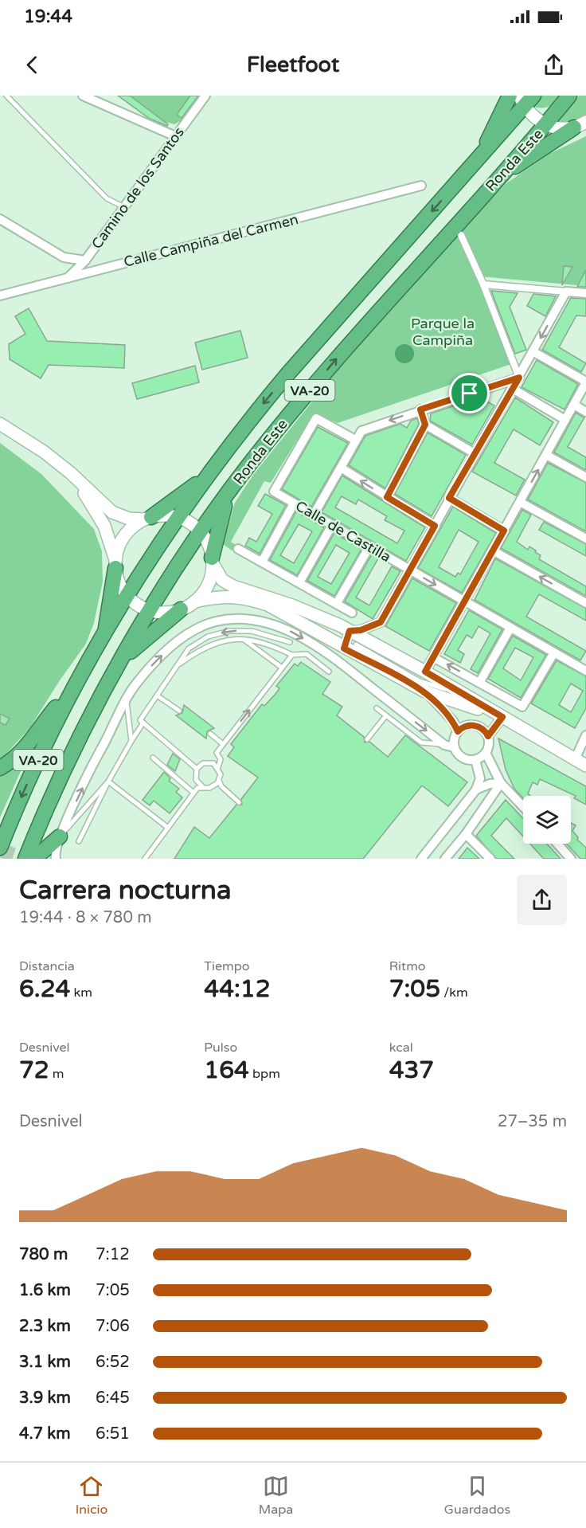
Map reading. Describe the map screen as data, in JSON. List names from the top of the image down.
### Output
{
  "streets": {
    "highway": ["Ronda Este", "VA-20"],
    "street": ["Camino de los Santos", "Calle Campiña del Carmen", "Calle de Castilla"]
  },
  "crossings": [
    ["Camino de los Santos", "Calle Campiña del Carmen"]
  ],
  "parks": ["Parque la Campiña"],
  "page": {
    "status": "19:44",
    "header": "Fleetfoot",
    "heading": ["Carrera nocturna", "19:44 · 8 × 780 m"],
    "stats": [
      ["Distancia", "6.24 km"],
      ["Tiempo", "44:12"],
      ["Ritmo", "7:05 /km"],
      ["Desnivel", "72 m"],
      ["Pulso", "164 bpm"],
      ["kcal", "437"]
    ],
    "chart": ["Desnivel", "27–35 m"],
    "list": [
      {
        "name": "780 m",
        "note": "7:12"
      },
      {
        "name": "1.6 km",
        "note": "7:05"
      },
      {
        "name": "2.3 km",
        "note": "7:06"
      },
      {
        "name": "3.1 km",
        "note": "6:52"
      },
      {
        "name": "3.9 km",
        "note": "6:45"
      },
      {
        "name": "4.7 km",
        "note": "6:51"
      }
    ],
    "tabs": ["Inicio", "Mapa", "Guardados"]
  }
}
